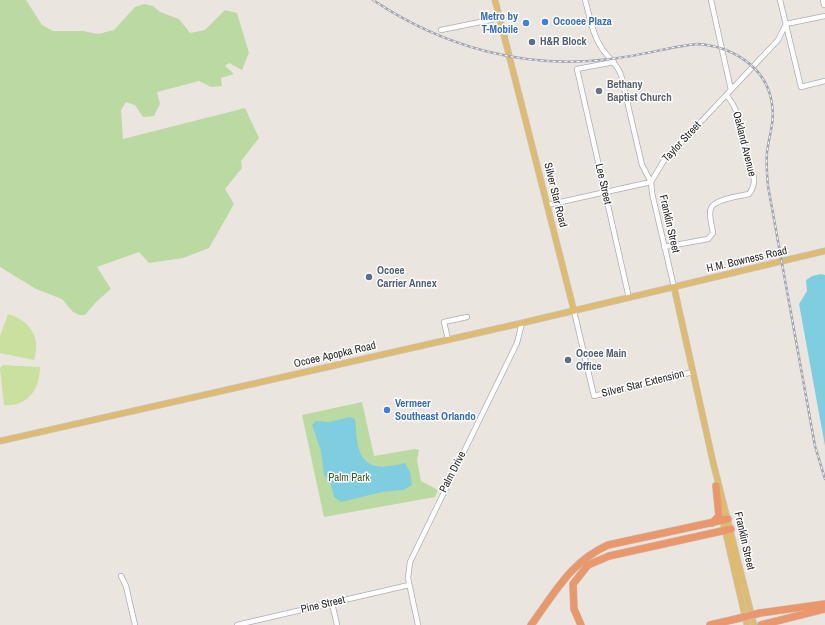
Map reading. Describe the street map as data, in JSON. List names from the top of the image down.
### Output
{
  "streets": {
    "main road": [
      "Silver Star Road",
      "Franklin Street",
      "H.M. Bowness Road",
      "Ocoee Apopka Road"
    ],
    "street": [
      "Taylor Street",
      "Oakland Avenue",
      "Lee Street",
      "Silver Star Extension",
      "Palm Drive",
      "Pine Street"
    ]
  },
  "crossings": [
    ["Taylor Street", "Oakland Avenue"],
    ["Taylor Street", "Franklin Street"],
    ["Oakland Avenue", "Franklin Street"],
    ["Lee Street", "Franklin Street"],
    ["Lee Street", "Ocoee Apopka Road"],
    ["Silver Star Road", "Ocoee Apopka Road"],
    ["Silver Star Road", "Silver Star Extension"],
    ["Franklin Street", "H.M. Bowness Road"],
    ["Franklin Street", "Ocoee Apopka Road"],
    ["Franklin Street", "Silver Star Extension"],
    ["H.M. Bowness Road", "Ocoee Apopka Road"],
    ["Ocoee Apopka Road", "Palm Drive"],
    ["Palm Drive", "Pine Street"]
  ],
  "parks": ["Palm Park"],
  "places": [
    "Ocooee Plaza",
    "Metro by T-Mobile",
    "H&R Block",
    "Bethany Baptist Church",
    "Ocoee Carrier Annex",
    "Ocoee Main Office",
    "Vermeer Southeast Orlando"
  ]
}
